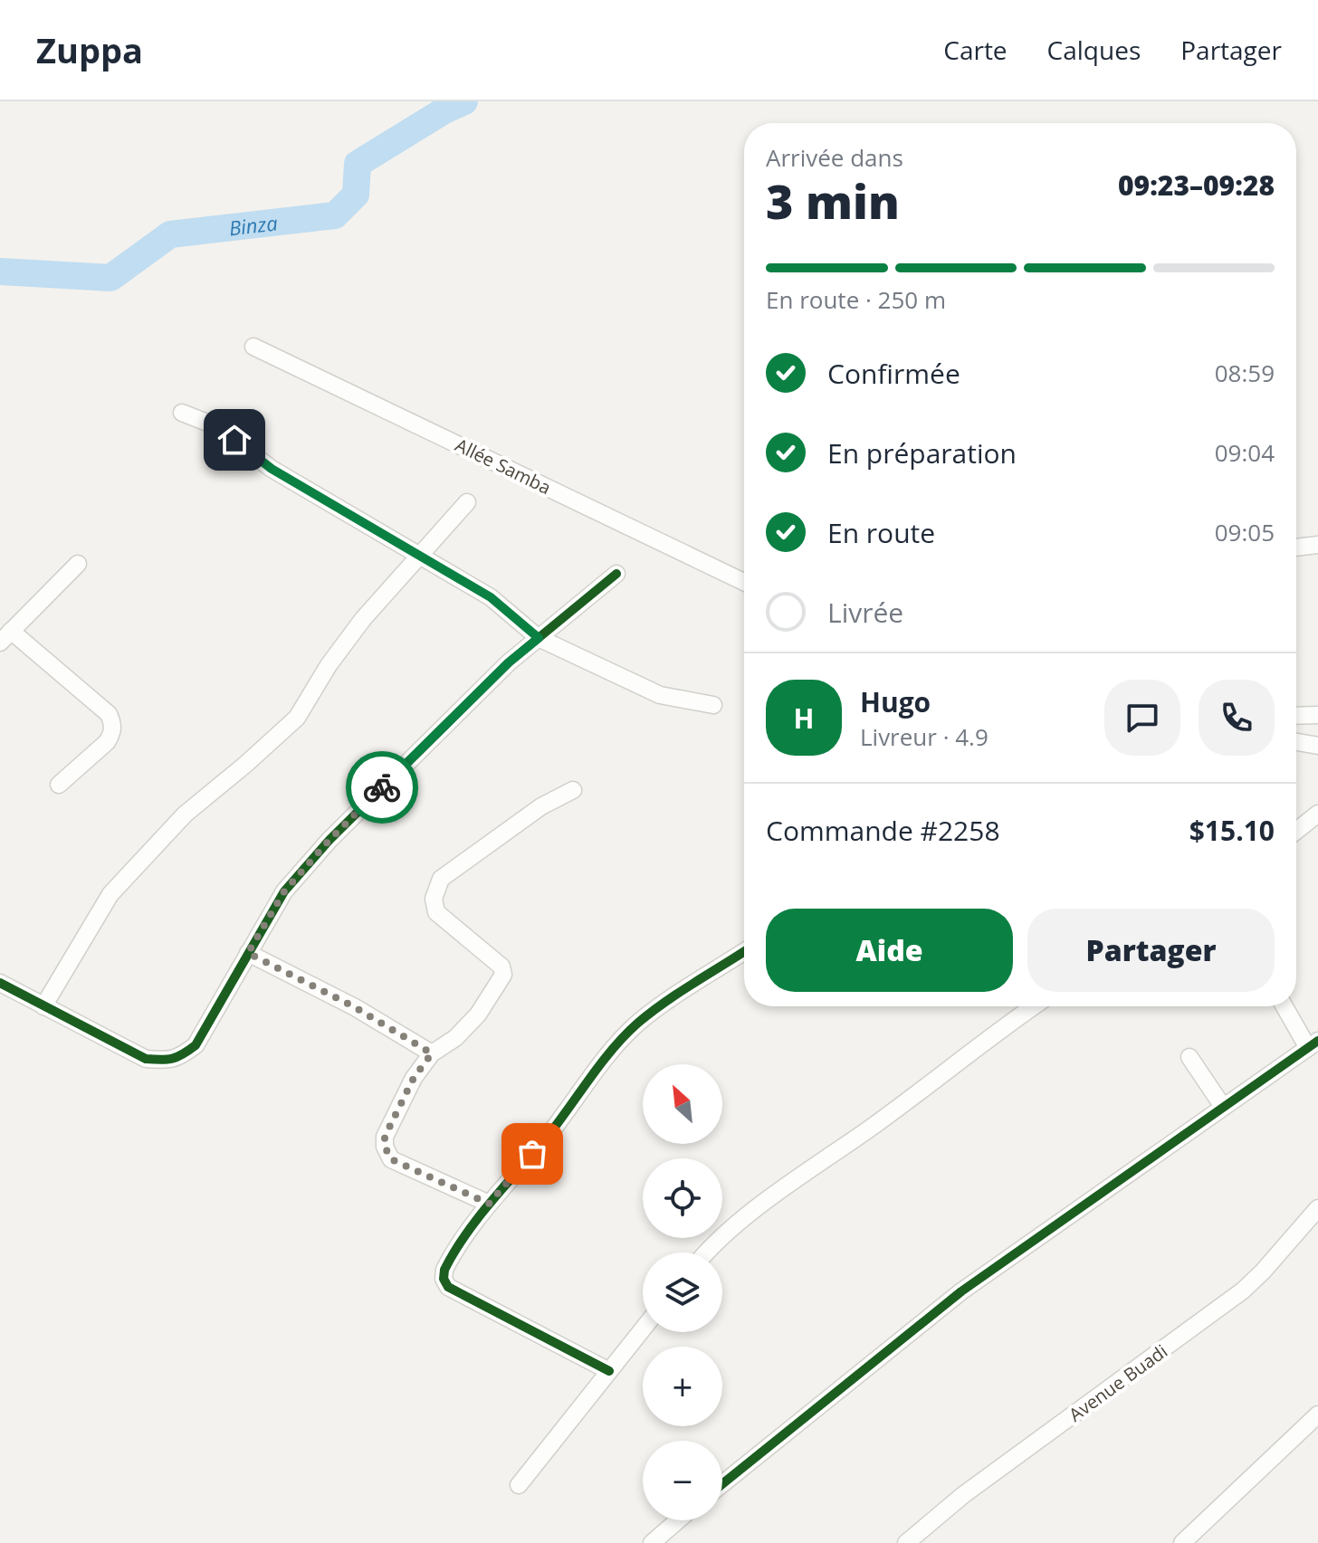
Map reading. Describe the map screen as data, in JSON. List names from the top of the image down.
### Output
{
  "streets": {
    "street": ["Allée Samba", "Avenue Buadi"]
  },
  "water": ["Binza"],
  "north": "top left",
  "page": {
    "header": "Zuppa",
    "nav": ["Carte", "Calques", "Partager"],
    "heading": ["3 min", "Arrivée dans", "09:23–09:28"],
    "panel": [
      "Hugo",
      "Livreur · 4.9",
      "Commande #2258",
      "$15.10"
    ],
    "bar": "En route · 250 m",
    "list": [
      ["Confirmée", "08:59"],
      ["En préparation", "09:04"],
      ["En route", "09:05"],
      "Livrée"
    ],
    "round": "H",
    "buttons": ["Aide", "Partager"],
    "map_buttons": ["+", "−"]
  }
}
